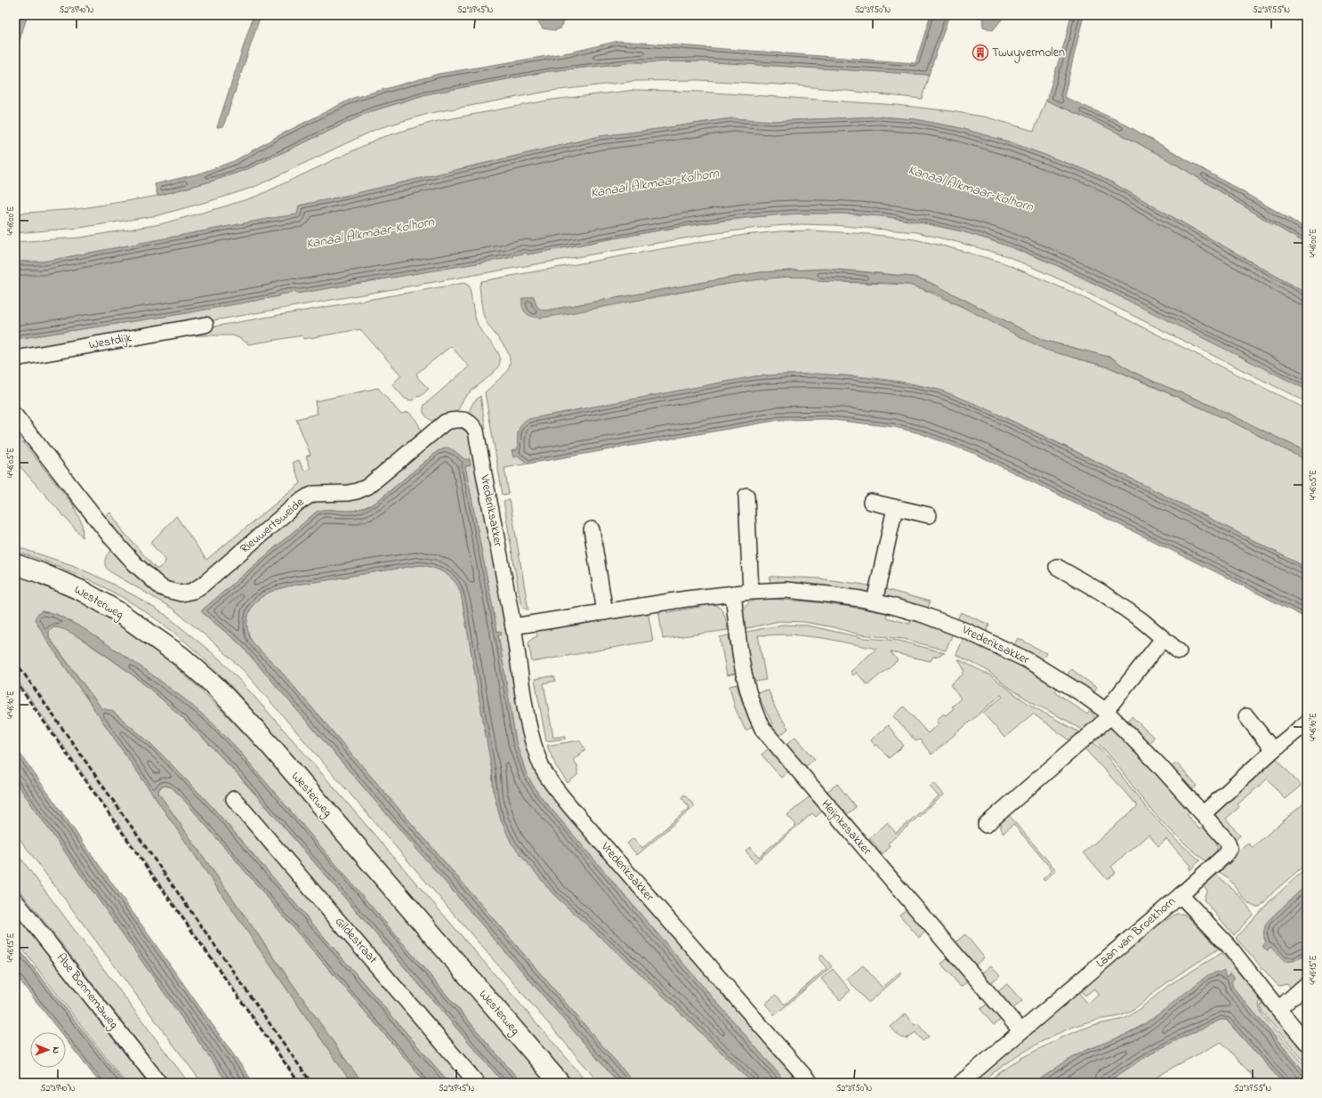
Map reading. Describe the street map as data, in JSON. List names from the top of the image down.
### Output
{
  "streets": {
    "main road": ["Westerweg"],
    "street": [
      "Westdijk",
      "Vrederiksakker",
      "Rieuwertsweide",
      "Heijnkesakker",
      "Laan van Broekhorn",
      "Gildestraat",
      "Abe Bonnemaweg"
    ]
  },
  "crossings": [
    ["Vrederiksakker", "Rieuwertsweide"],
    ["Vrederiksakker", "Heijnkesakker"],
    ["Vrederiksakker", "Laan van Broekhorn"],
    ["Heijnkesakker", "Laan van Broekhorn"]
  ],
  "water": ["Kanaal Alkmaar-Kolhorn"],
  "places": {
    "building": ["Twuyvermolen"]
  },
  "north": "right",
  "coordinates": [
    "52°39'40\"N",
    "52°39'45\"N",
    "52°39'50\"N",
    "52°39'55\"N",
    "4°48'00\"E",
    "4°48'05\"E",
    "4°48'10\"E",
    "4°48'15\"E"
  ]
}
